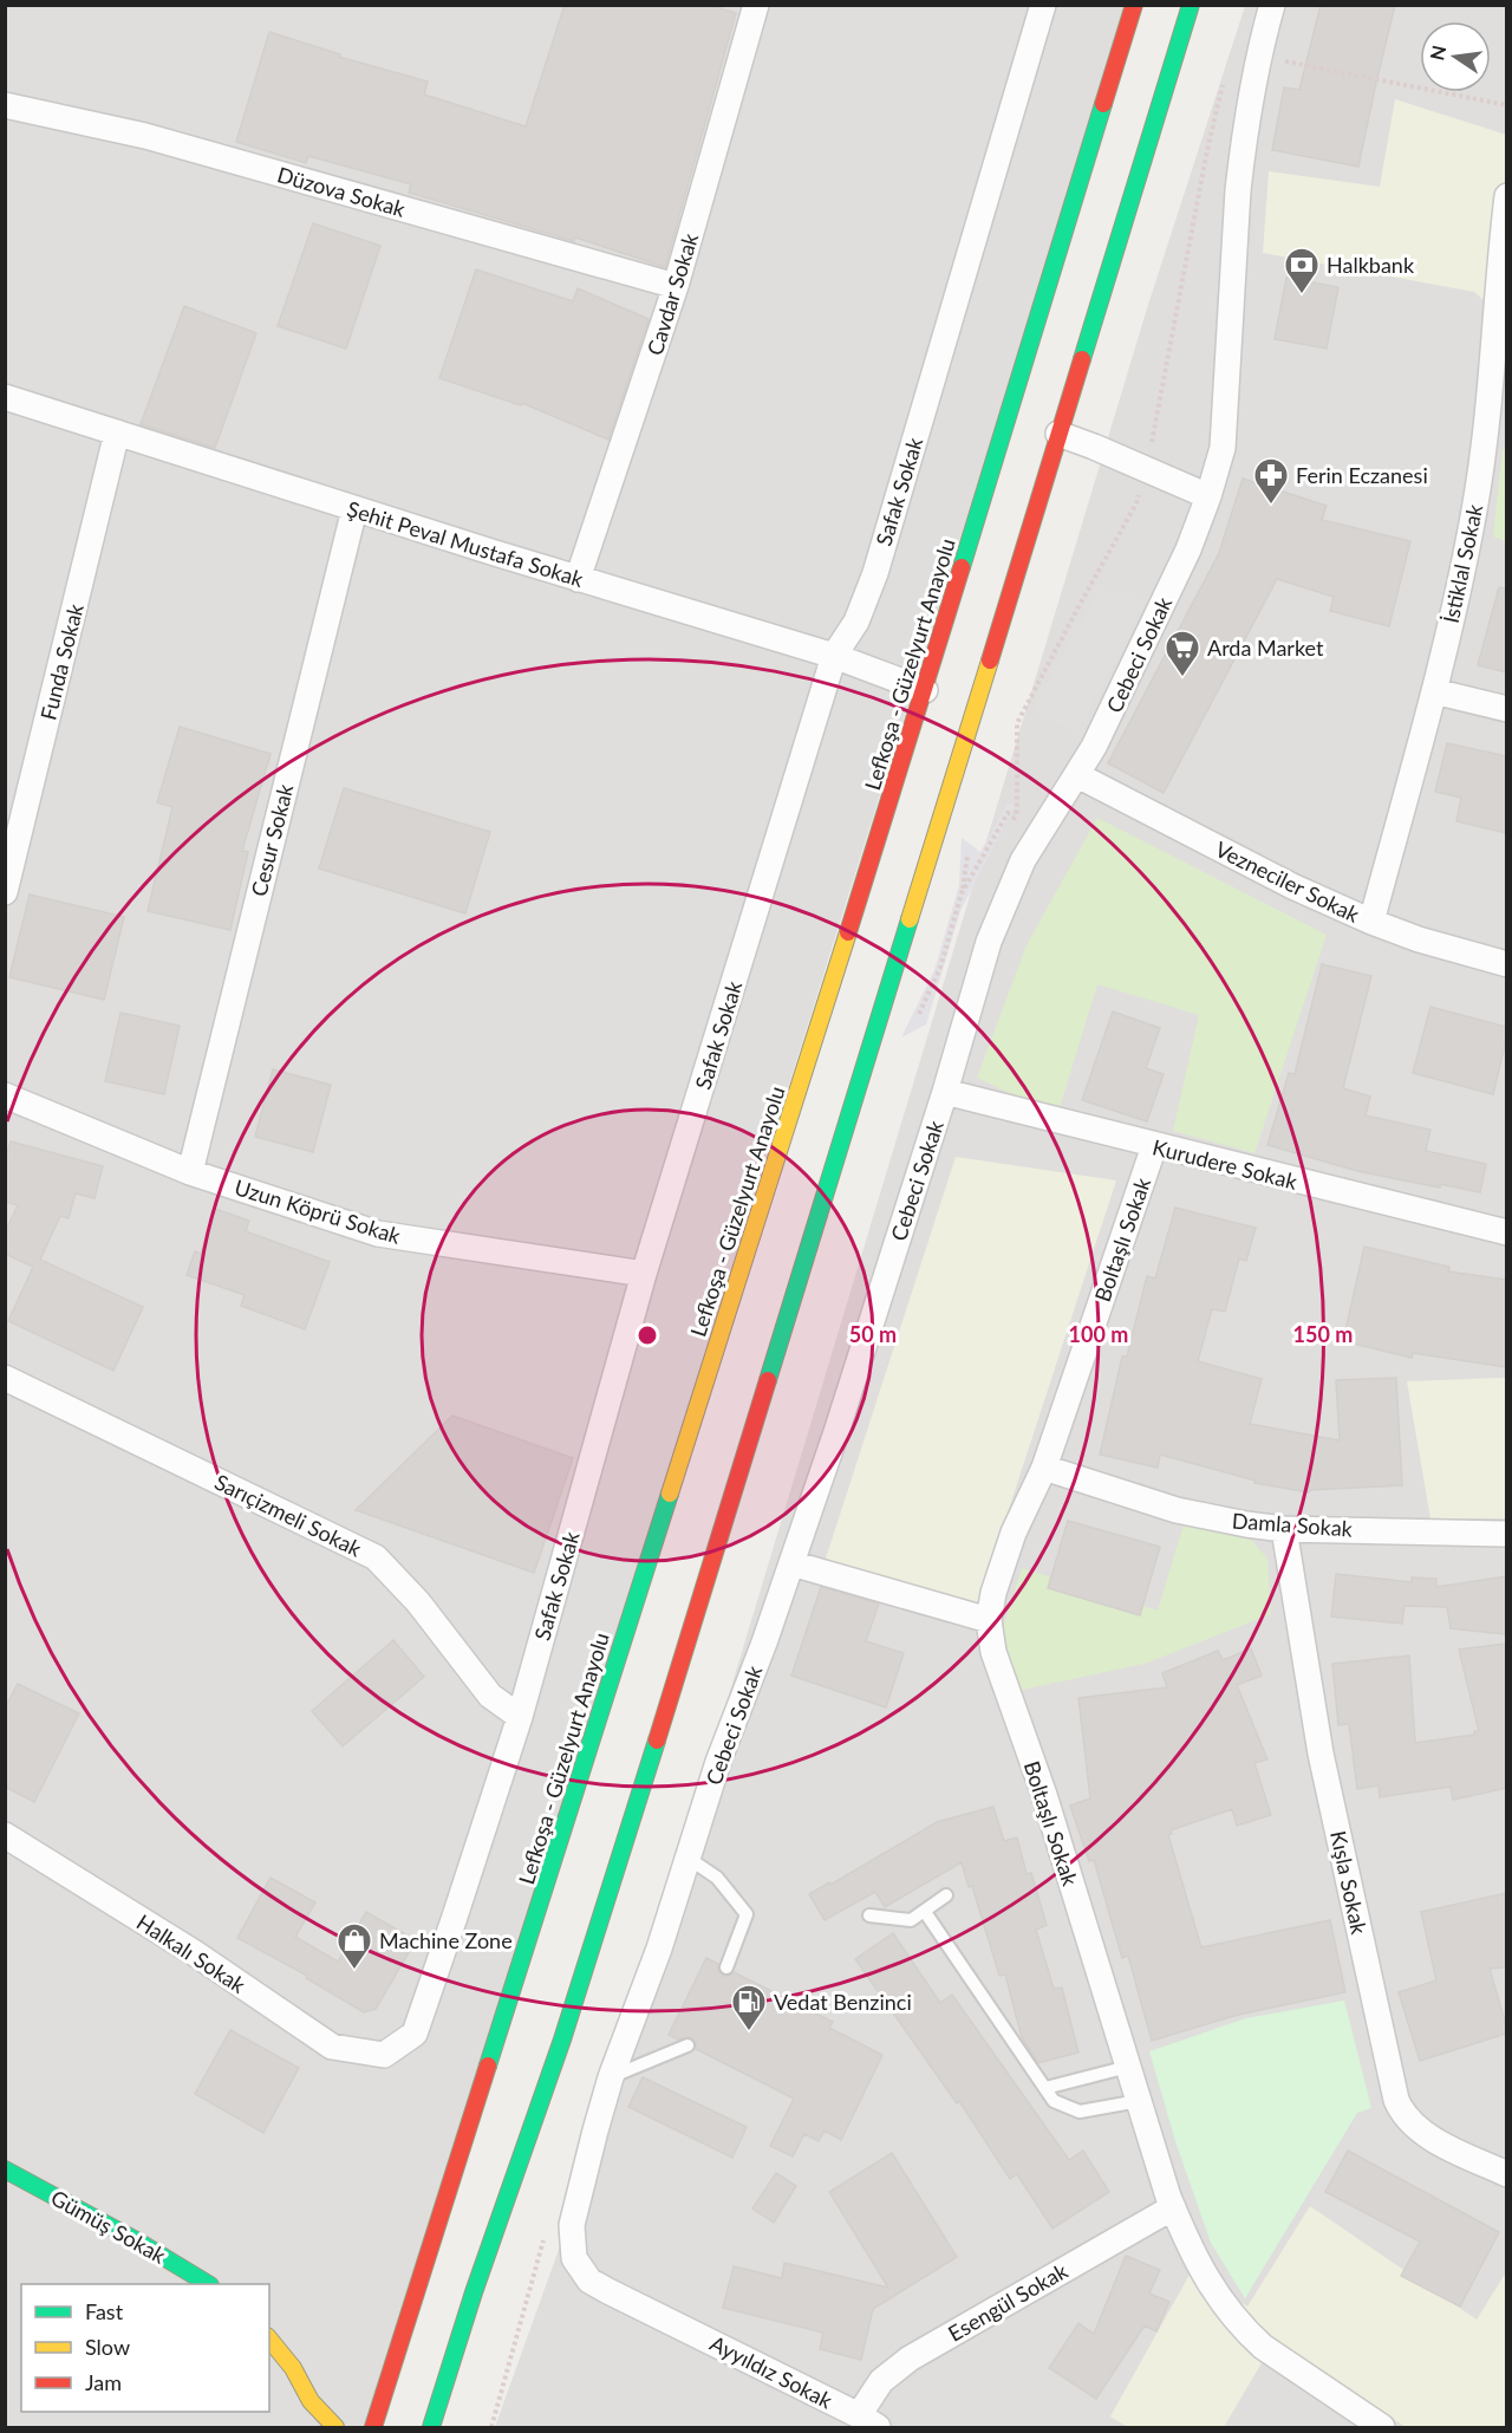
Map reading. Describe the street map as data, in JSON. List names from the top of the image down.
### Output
{
  "streets": {
    "main road": ["Lefkoşa - Güzelyurt Anayolu", "Gümüş Sokak"],
    "street": [
      "Düzova Sokak",
      "Cavdar Sokak",
      "Safak Sokak",
      "Şehit Peval Mustafa Sokak",
      "İstiklal Sokak",
      "Cebeci Sokak",
      "Funda Sokak",
      "Cesur Sokak",
      "Vezneciler Sokak",
      "Kurudere Sokak",
      "Uzun Köprü Sokak",
      "Boltaşlı Sokak",
      "Sarıçizmeli Sokak",
      "Damla Sokak",
      "Kışla Sokak",
      "Halkalı Sokak",
      "Esengül Sokak",
      "Ayyıldız Sokak"
    ]
  },
  "crossings": [
    ["Düzova Sokak", "Cavdar Sokak"],
    ["Cavdar Sokak", "Şehit Peval Mustafa Sokak"],
    ["Safak Sokak", "Şehit Peval Mustafa Sokak"],
    ["Safak Sokak", "Uzun Köprü Sokak"],
    ["Safak Sokak", "Sarıçizmeli Sokak"],
    ["Safak Sokak", "Halkalı Sokak"],
    ["Şehit Peval Mustafa Sokak", "Funda Sokak"],
    ["Şehit Peval Mustafa Sokak", "Lefkoşa - Güzelyurt Anayolu"],
    ["Şehit Peval Mustafa Sokak", "Cesur Sokak"],
    ["İstiklal Sokak", "Vezneciler Sokak"],
    ["Cebeci Sokak", "Vezneciler Sokak"],
    ["Cebeci Sokak", "Kurudere Sokak"],
    ["Cebeci Sokak", "Ayyıldız Sokak"],
    ["Cesur Sokak", "Uzun Köprü Sokak"],
    ["Kurudere Sokak", "Boltaşlı Sokak"],
    ["Boltaşlı Sokak", "Damla Sokak"],
    ["Boltaşlı Sokak", "Esengül Sokak"],
    ["Damla Sokak", "Kışla Sokak"],
    ["Esengül Sokak", "Ayyıldız Sokak"]
  ],
  "places": {
    "bank": ["Halkbank"],
    "pharmacy": ["Ferin Eczanesi"],
    "supermarket": ["Arda Market"],
    "shop": ["Machine Zone"],
    "fuel station": ["Vedat Benzinci"]
  },
  "legend": ["Fast", "Slow", "Jam"],
  "north": "left",
  "rings": ["50 m", "100 m", "150 m"]
}
